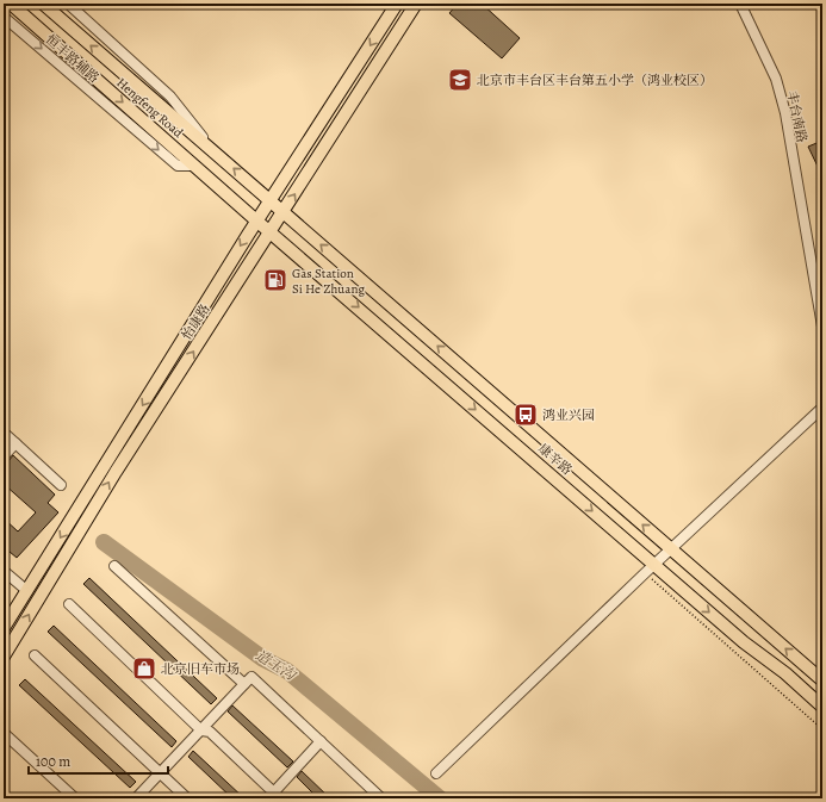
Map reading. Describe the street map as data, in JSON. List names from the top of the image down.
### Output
{
  "streets": {
    "main road": ["Hengfeng Road", "怡康路", "康辛路"],
    "street": ["恒丰路辅路", "丰台南路"]
  },
  "crossings": [
    ["恒丰路辅路", "Hengfeng Road"],
    ["Hengfeng Road", "怡康路"],
    ["Hengfeng Road", "康辛路"],
    ["怡康路", "康辛路"]
  ],
  "water": ["造玉沟"],
  "places": {
    "school or university": ["北京市丰台区丰台第五小学（鸿业校区）"],
    "fuel station": ["Gas Station Si He Zhuang"],
    "bus stop": ["鸿业兴园"],
    "shop": ["北京旧车市场"]
  },
  "scale_bar": "100 m"
}
